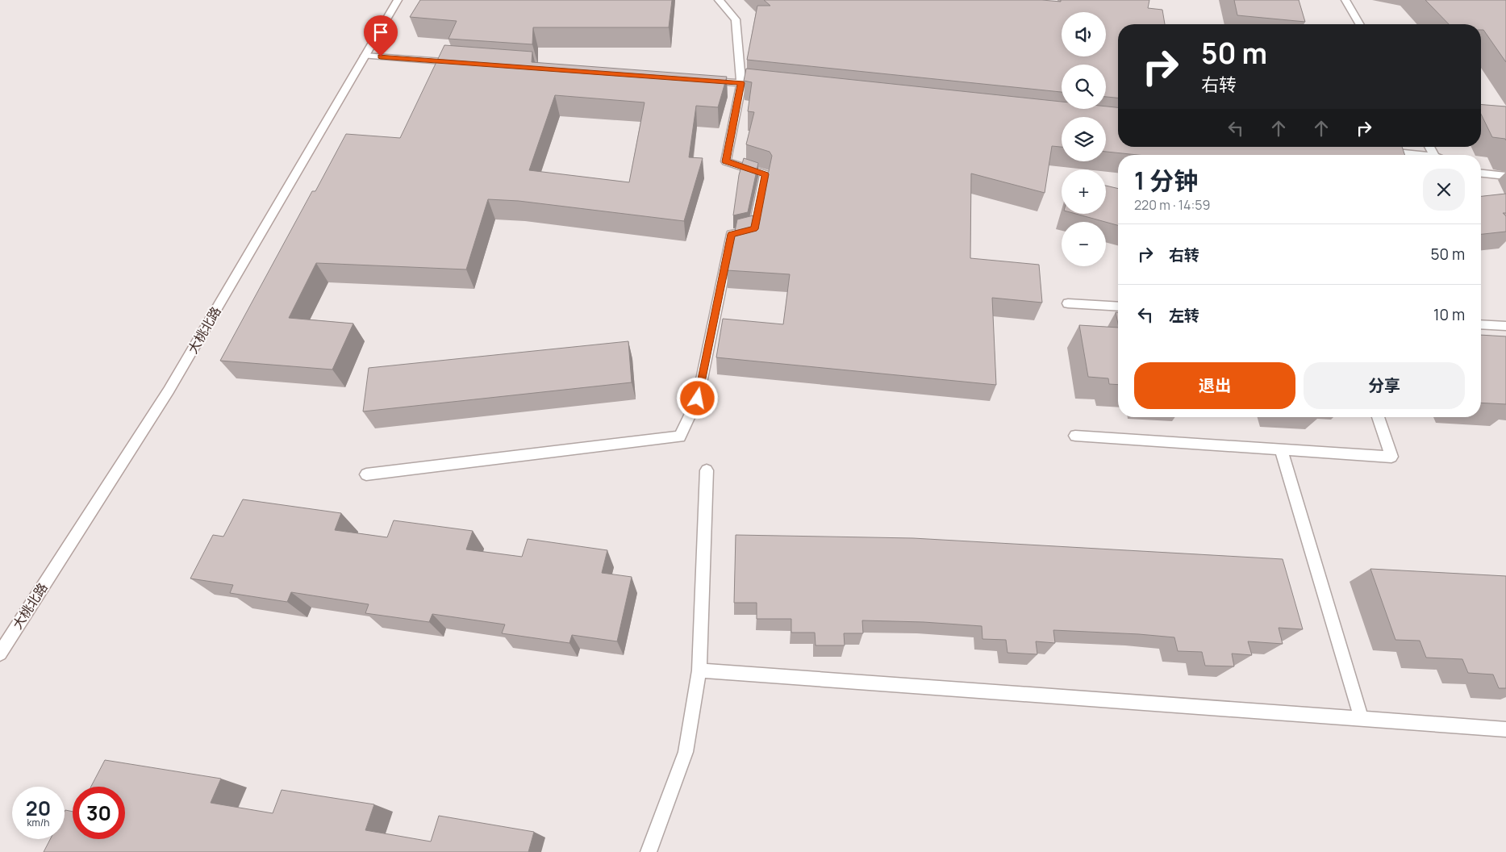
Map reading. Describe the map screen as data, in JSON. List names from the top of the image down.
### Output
{
  "streets": {
    "street": ["大桃北路"]
  },
  "page": {
    "map_buttons": ["+", "−"],
    "turn": ["50 m", "右转"],
    "heading": ["1 分钟", "220 m · 14:59"],
    "list": [
      {
        "name": "右转",
        "value": "50 m"
      },
      {
        "name": "左转",
        "value": "10 m"
      }
    ],
    "buttons": ["退出", "分享"],
    "speed": "20 km/h",
    "limit": "30"
  }
}
